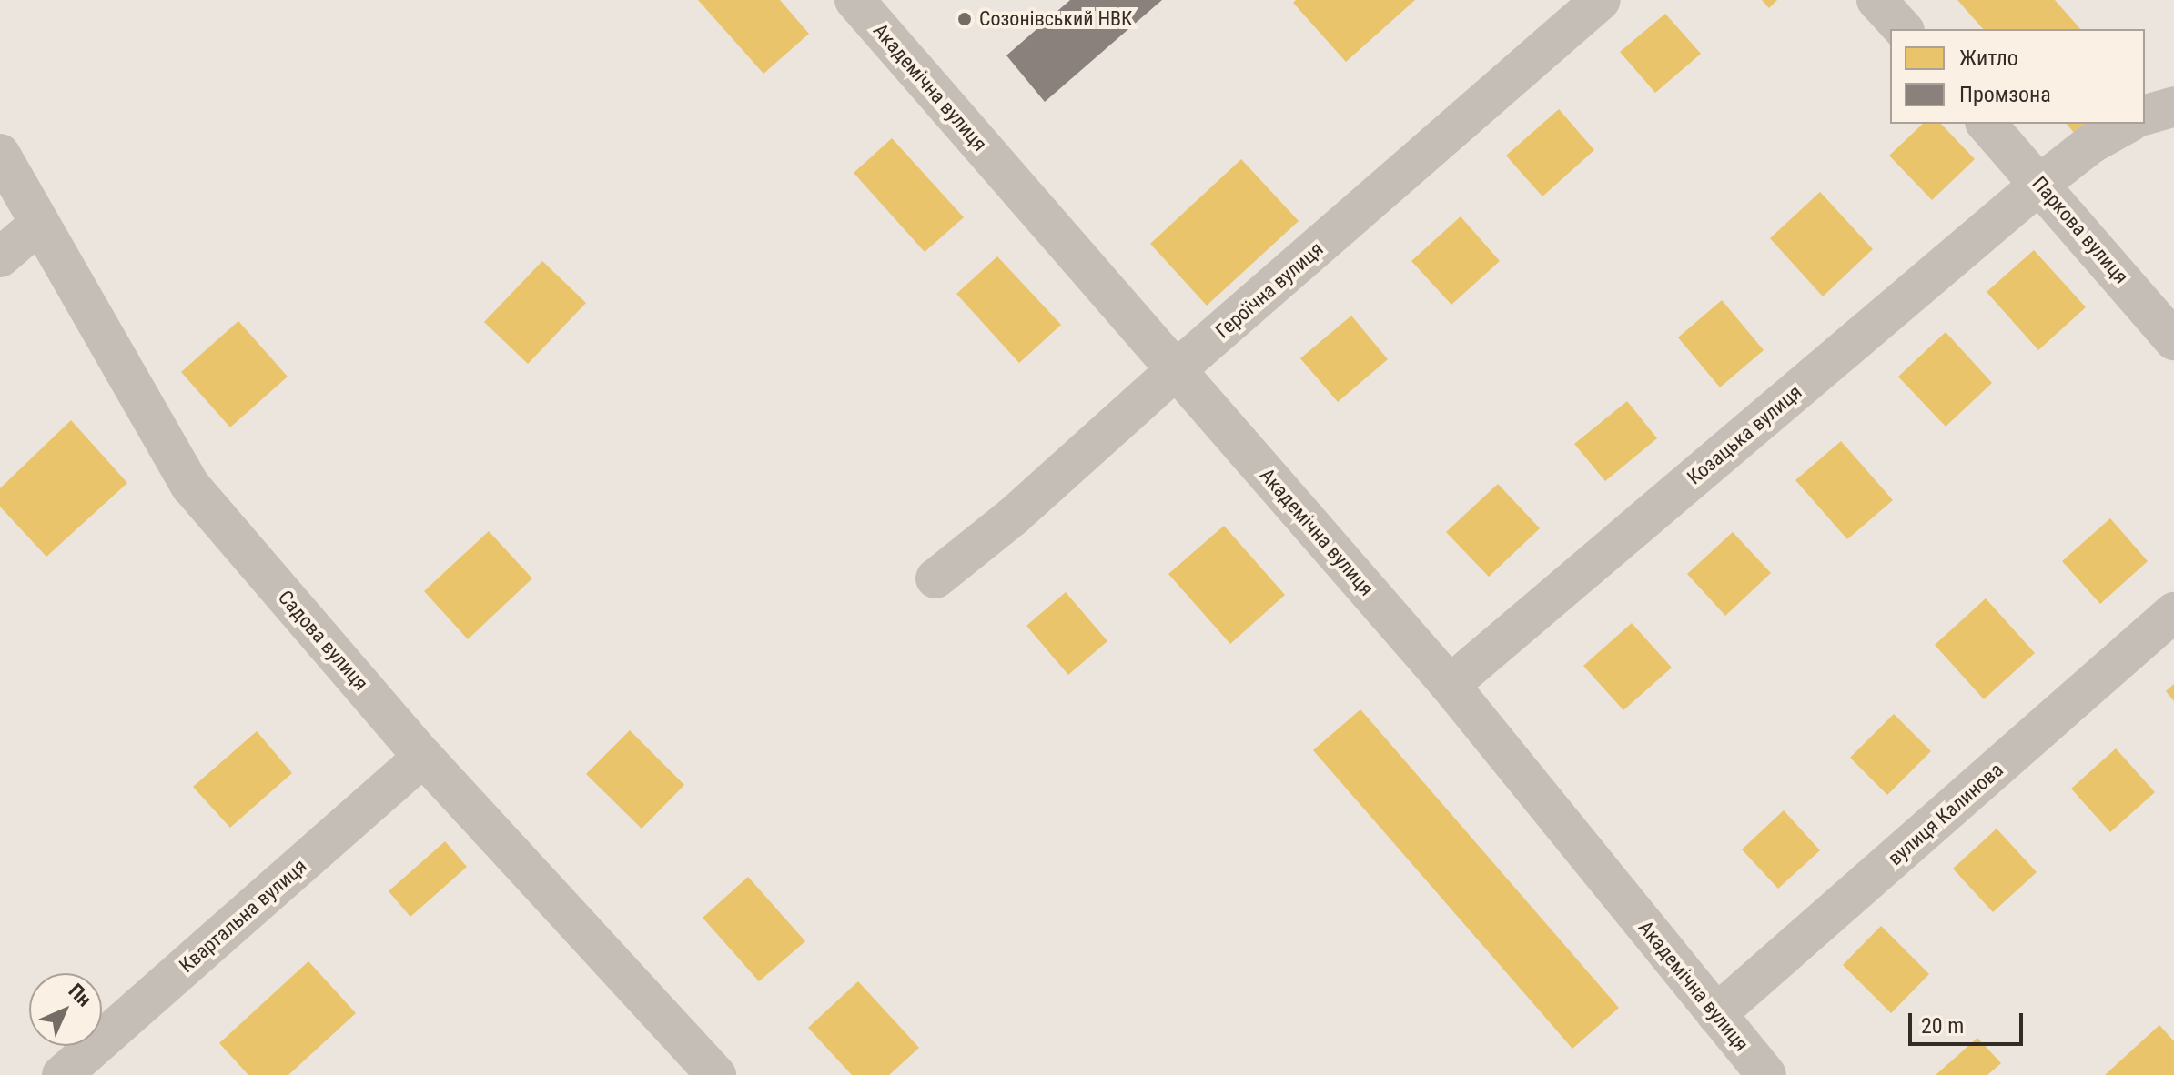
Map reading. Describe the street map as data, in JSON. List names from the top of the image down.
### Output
{
  "streets": {
    "street": [
      "Академічна вулиця",
      "Паркова вулиця",
      "Героїчна вулиця",
      "Козацька вулиця",
      "Садова вулиця",
      "вулиця Калинова",
      "Квартальна вулиця"
    ]
  },
  "crossings": [
    ["Академічна вулиця", "Героїчна вулиця"],
    ["Академічна вулиця", "Козацька вулиця"],
    ["Академічна вулиця", "вулиця Калинова"],
    ["Паркова вулиця", "Козацька вулиця"],
    ["Садова вулиця", "Квартальна вулиця"]
  ],
  "places": ["Созонівський НВК"],
  "legend": ["Житло", "Промзона"],
  "scale_bar": "20 m",
  "north": "top right"
}
